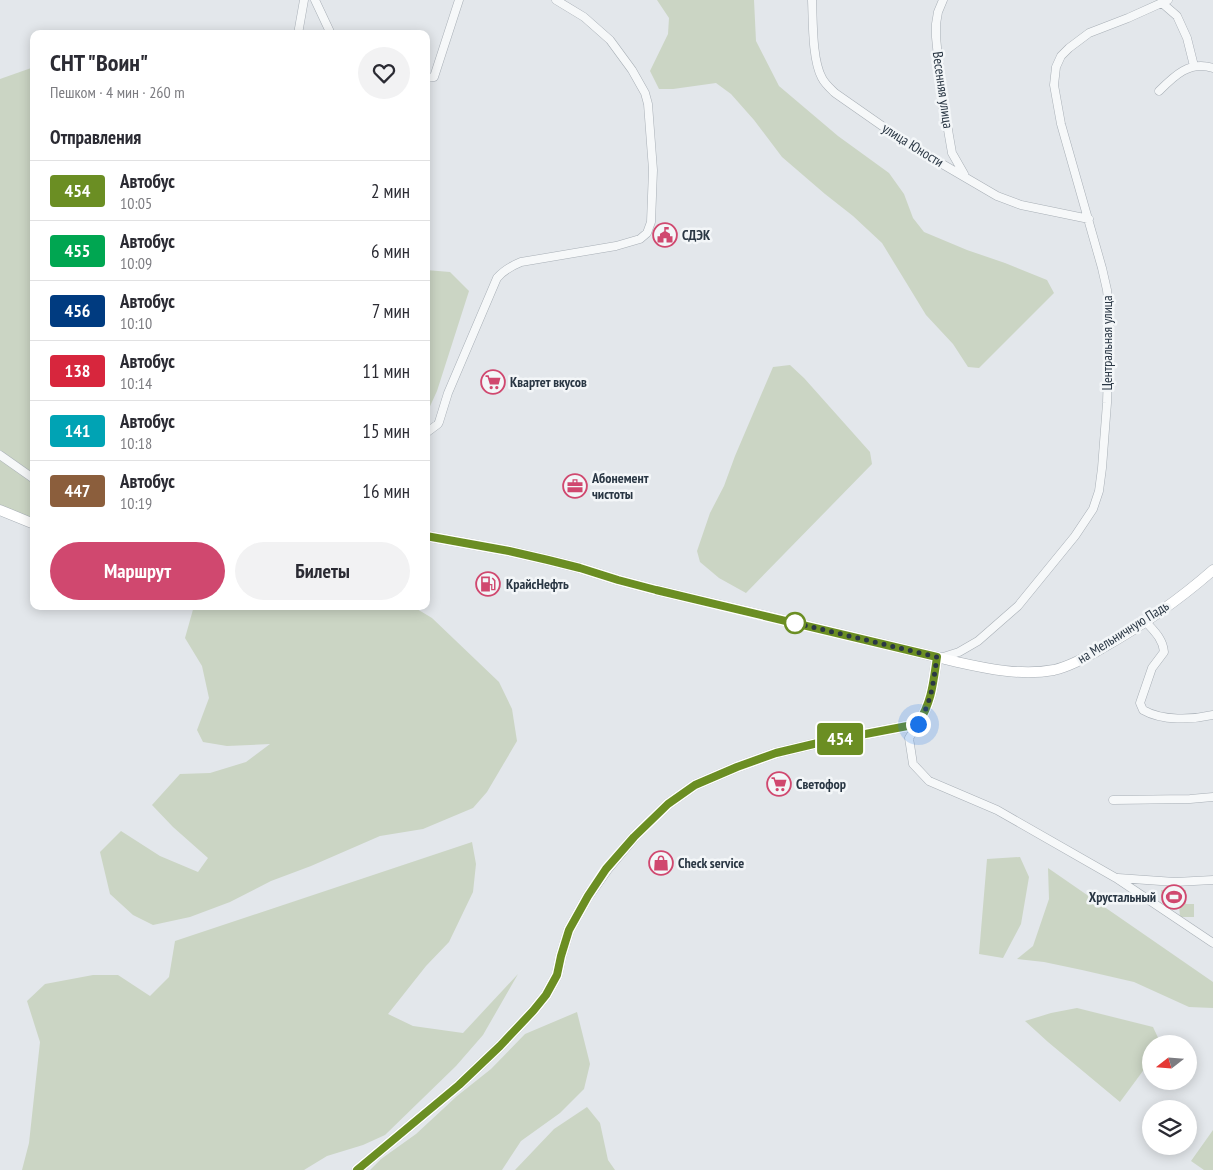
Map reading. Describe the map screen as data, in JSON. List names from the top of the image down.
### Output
{
  "streets": {
    "street": [
      "Весенняя улица",
      "улица Юности",
      "Центральная улица",
      "на Мельничную Падь"
    ]
  },
  "crossings": [
    ["Весенняя улица", "улица Юности"],
    ["улица Юности", "Центральная улица"],
    ["Центральная улица", "на Мельничную Падь"]
  ],
  "places": {
    "public building": ["СДЭК"],
    "supermarket": ["Квартет вкусов", "Светофор"],
    "office": ["Абонемент чистоты"],
    "fuel station": ["КрайсНефть"],
    "shop": ["Check service"],
    "sports": ["Хрустальный"]
  },
  "lines": ["bus line 454"],
  "north": "left",
  "page": {
    "on_map": "454",
    "heading": [
      ["СНТ \"Воин\"", "Пешком · 4 мин · 260 m"],
      "Отправления"
    ],
    "list": [
      {
        "mark": "454",
        "name": "Автобус",
        "note": "10:05",
        "value": "2 мин"
      },
      {
        "mark": "455",
        "name": "Автобус",
        "note": "10:09",
        "value": "6 мин"
      },
      {
        "mark": "456",
        "name": "Автобус",
        "note": "10:10",
        "value": "7 мин"
      },
      {
        "mark": "138",
        "name": "Автобус",
        "note": "10:14",
        "value": "11 мин"
      },
      {
        "mark": "141",
        "name": "Автобус",
        "note": "10:18",
        "value": "15 мин"
      },
      {
        "mark": "447",
        "name": "Автобус",
        "note": "10:19",
        "value": "16 мин"
      }
    ],
    "buttons": ["Маршрут", "Билеты"]
  }
}
